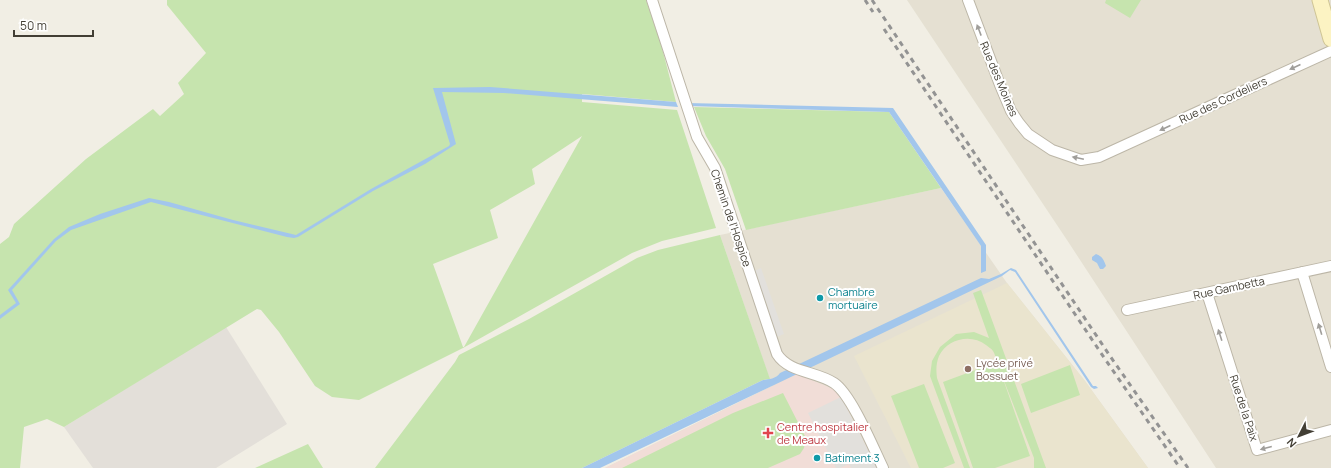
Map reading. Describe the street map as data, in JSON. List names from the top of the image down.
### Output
{
  "streets": {
    "street": [
      "Rue des Moines",
      "Rue des Cordeliers",
      "Chemin de l'Hospice",
      "Rue Gambetta",
      "Rue de la Paix"
    ]
  },
  "crossings": [
    ["Rue des Moines", "Rue des Cordeliers"],
    ["Rue Gambetta", "Rue de la Paix"]
  ],
  "one_way": ["Rue des Moines", "Rue des Cordeliers"],
  "places": {
    "other": ["Chambre mortuaire", "Lycée privé Bossuet", "Batiment 3"],
    "health": ["Centre hospitalier de Meaux"]
  },
  "scale_bar": "50 m",
  "north": "bottom left"
}
